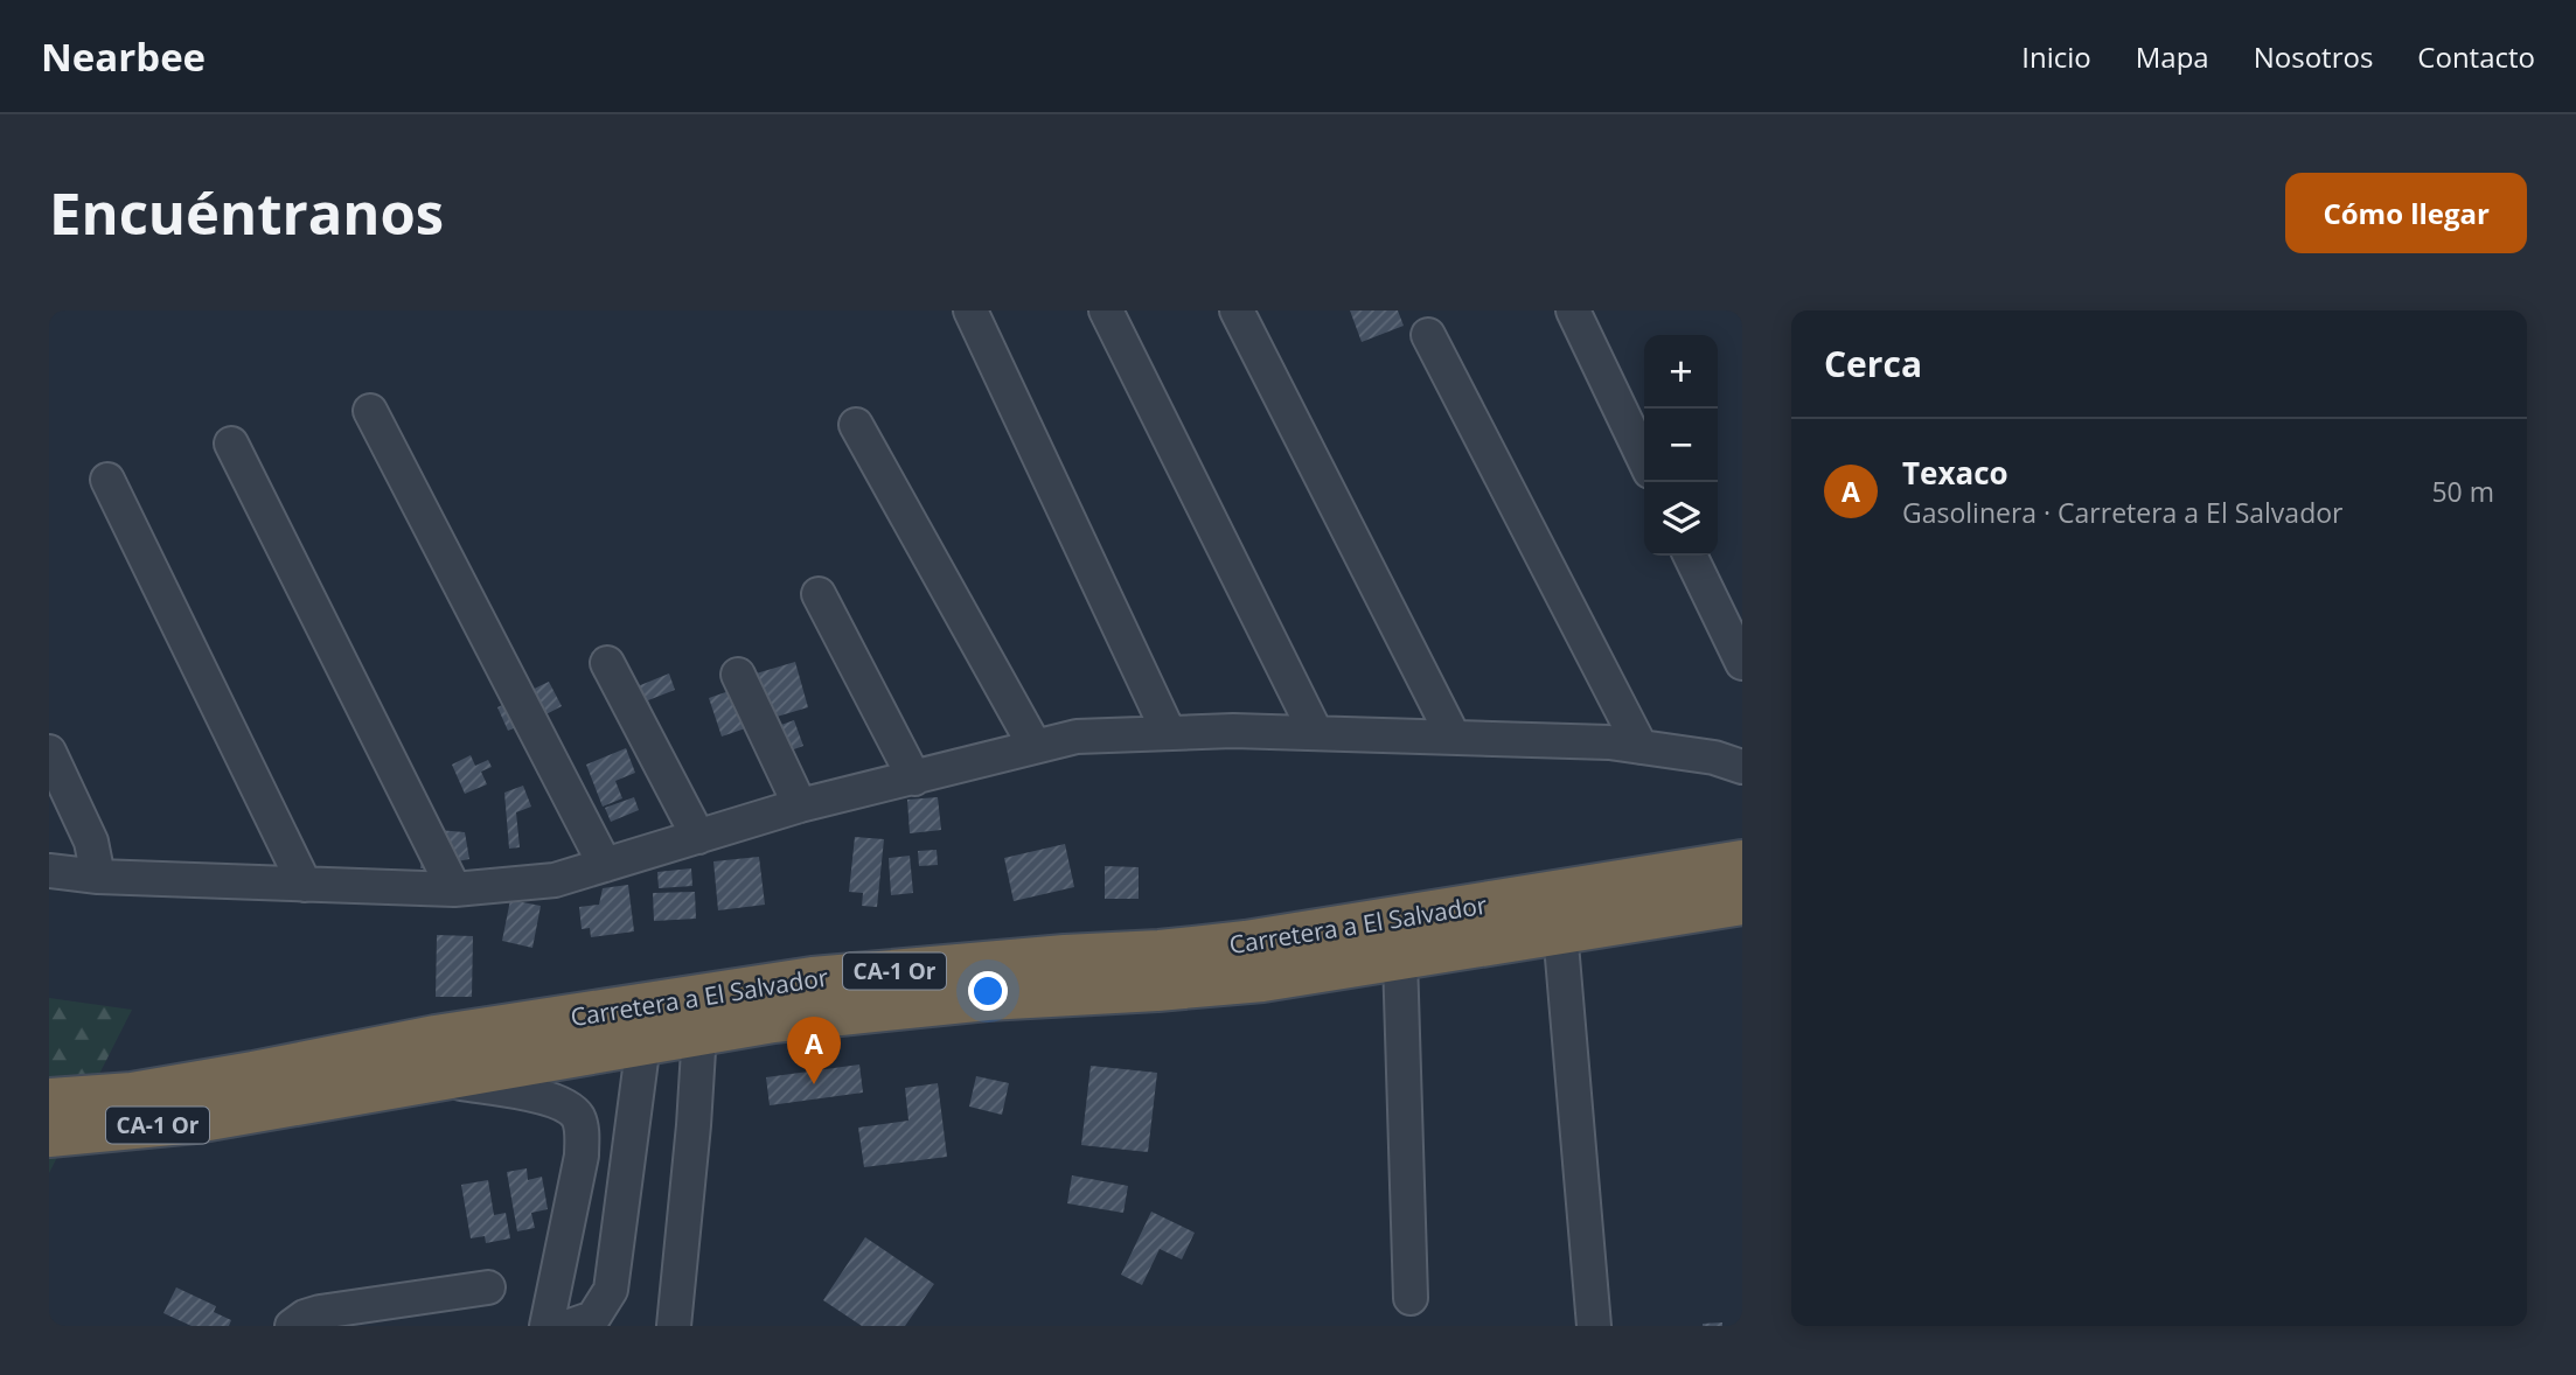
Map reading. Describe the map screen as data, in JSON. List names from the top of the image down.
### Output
{
  "streets": {
    "highway": ["Carretera a El Salvador", "CA-1 Or"]
  },
  "page": {
    "header": "Nearbee",
    "nav": [
      "Inicio",
      "Mapa",
      "Nosotros",
      "Contacto"
    ],
    "buttons": "Cómo llegar",
    "title": "Encuéntranos",
    "heading": "Cerca",
    "map_buttons": ["+", "−"],
    "list": [
      {
        "mark": "A",
        "name": "Texaco",
        "note": "Gasolinera · Carretera a El Salvador",
        "value": "50 m"
      }
    ],
    "pins": "A"
  }
}
